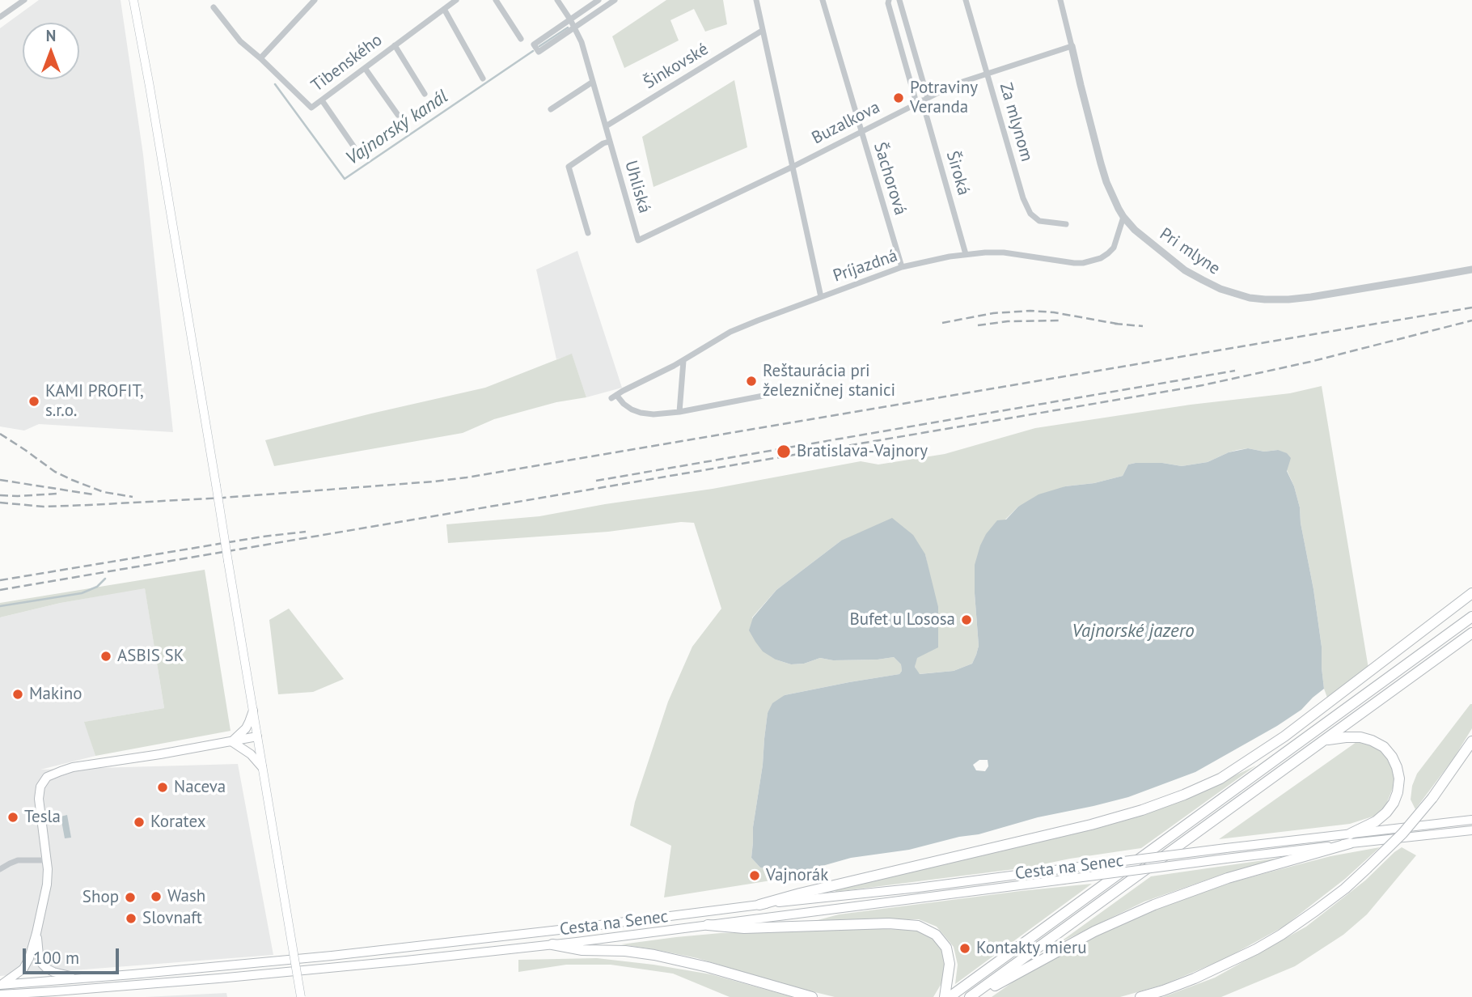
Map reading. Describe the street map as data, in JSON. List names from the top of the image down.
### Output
{
  "streets": {
    "main road": ["Cesta na Senec"],
    "street": [
      "Tibenského",
      "Šinkovské",
      "Za mlynom",
      "Buzalkova",
      "Široká",
      "Šachorová",
      "Uhliská",
      "Pri mlyne",
      "Príjazdná"
    ]
  },
  "crossings": [
    ["Šinkovské", "Uhliská"],
    ["Za mlynom", "Buzalkova"],
    ["Buzalkova", "Široká"],
    ["Buzalkova", "Šachorová"],
    ["Buzalkova", "Uhliská"],
    ["Buzalkova", "Pri mlyne"],
    ["Široká", "Príjazdná"],
    ["Šachorová", "Príjazdná"],
    ["Pri mlyne", "Príjazdná"]
  ],
  "water": ["Vajnorský kanál", "Vajnorské jazero"],
  "places": [
    "Potraviny Veranda",
    "Reštaurácia pri železničnej stanici",
    "KAMI PROFIT, s.r.o.",
    "Bratislava-Vajnory",
    "Bufet u Lososa",
    "ASBIS SK",
    "Makino",
    "Naceva",
    "Tesla",
    "Koratex",
    "Vajnorák",
    "Wash",
    "Shop",
    "Slovnaft",
    "Kontakty mieru"
  ],
  "scale_bar": "100 m",
  "north": "top"
}
